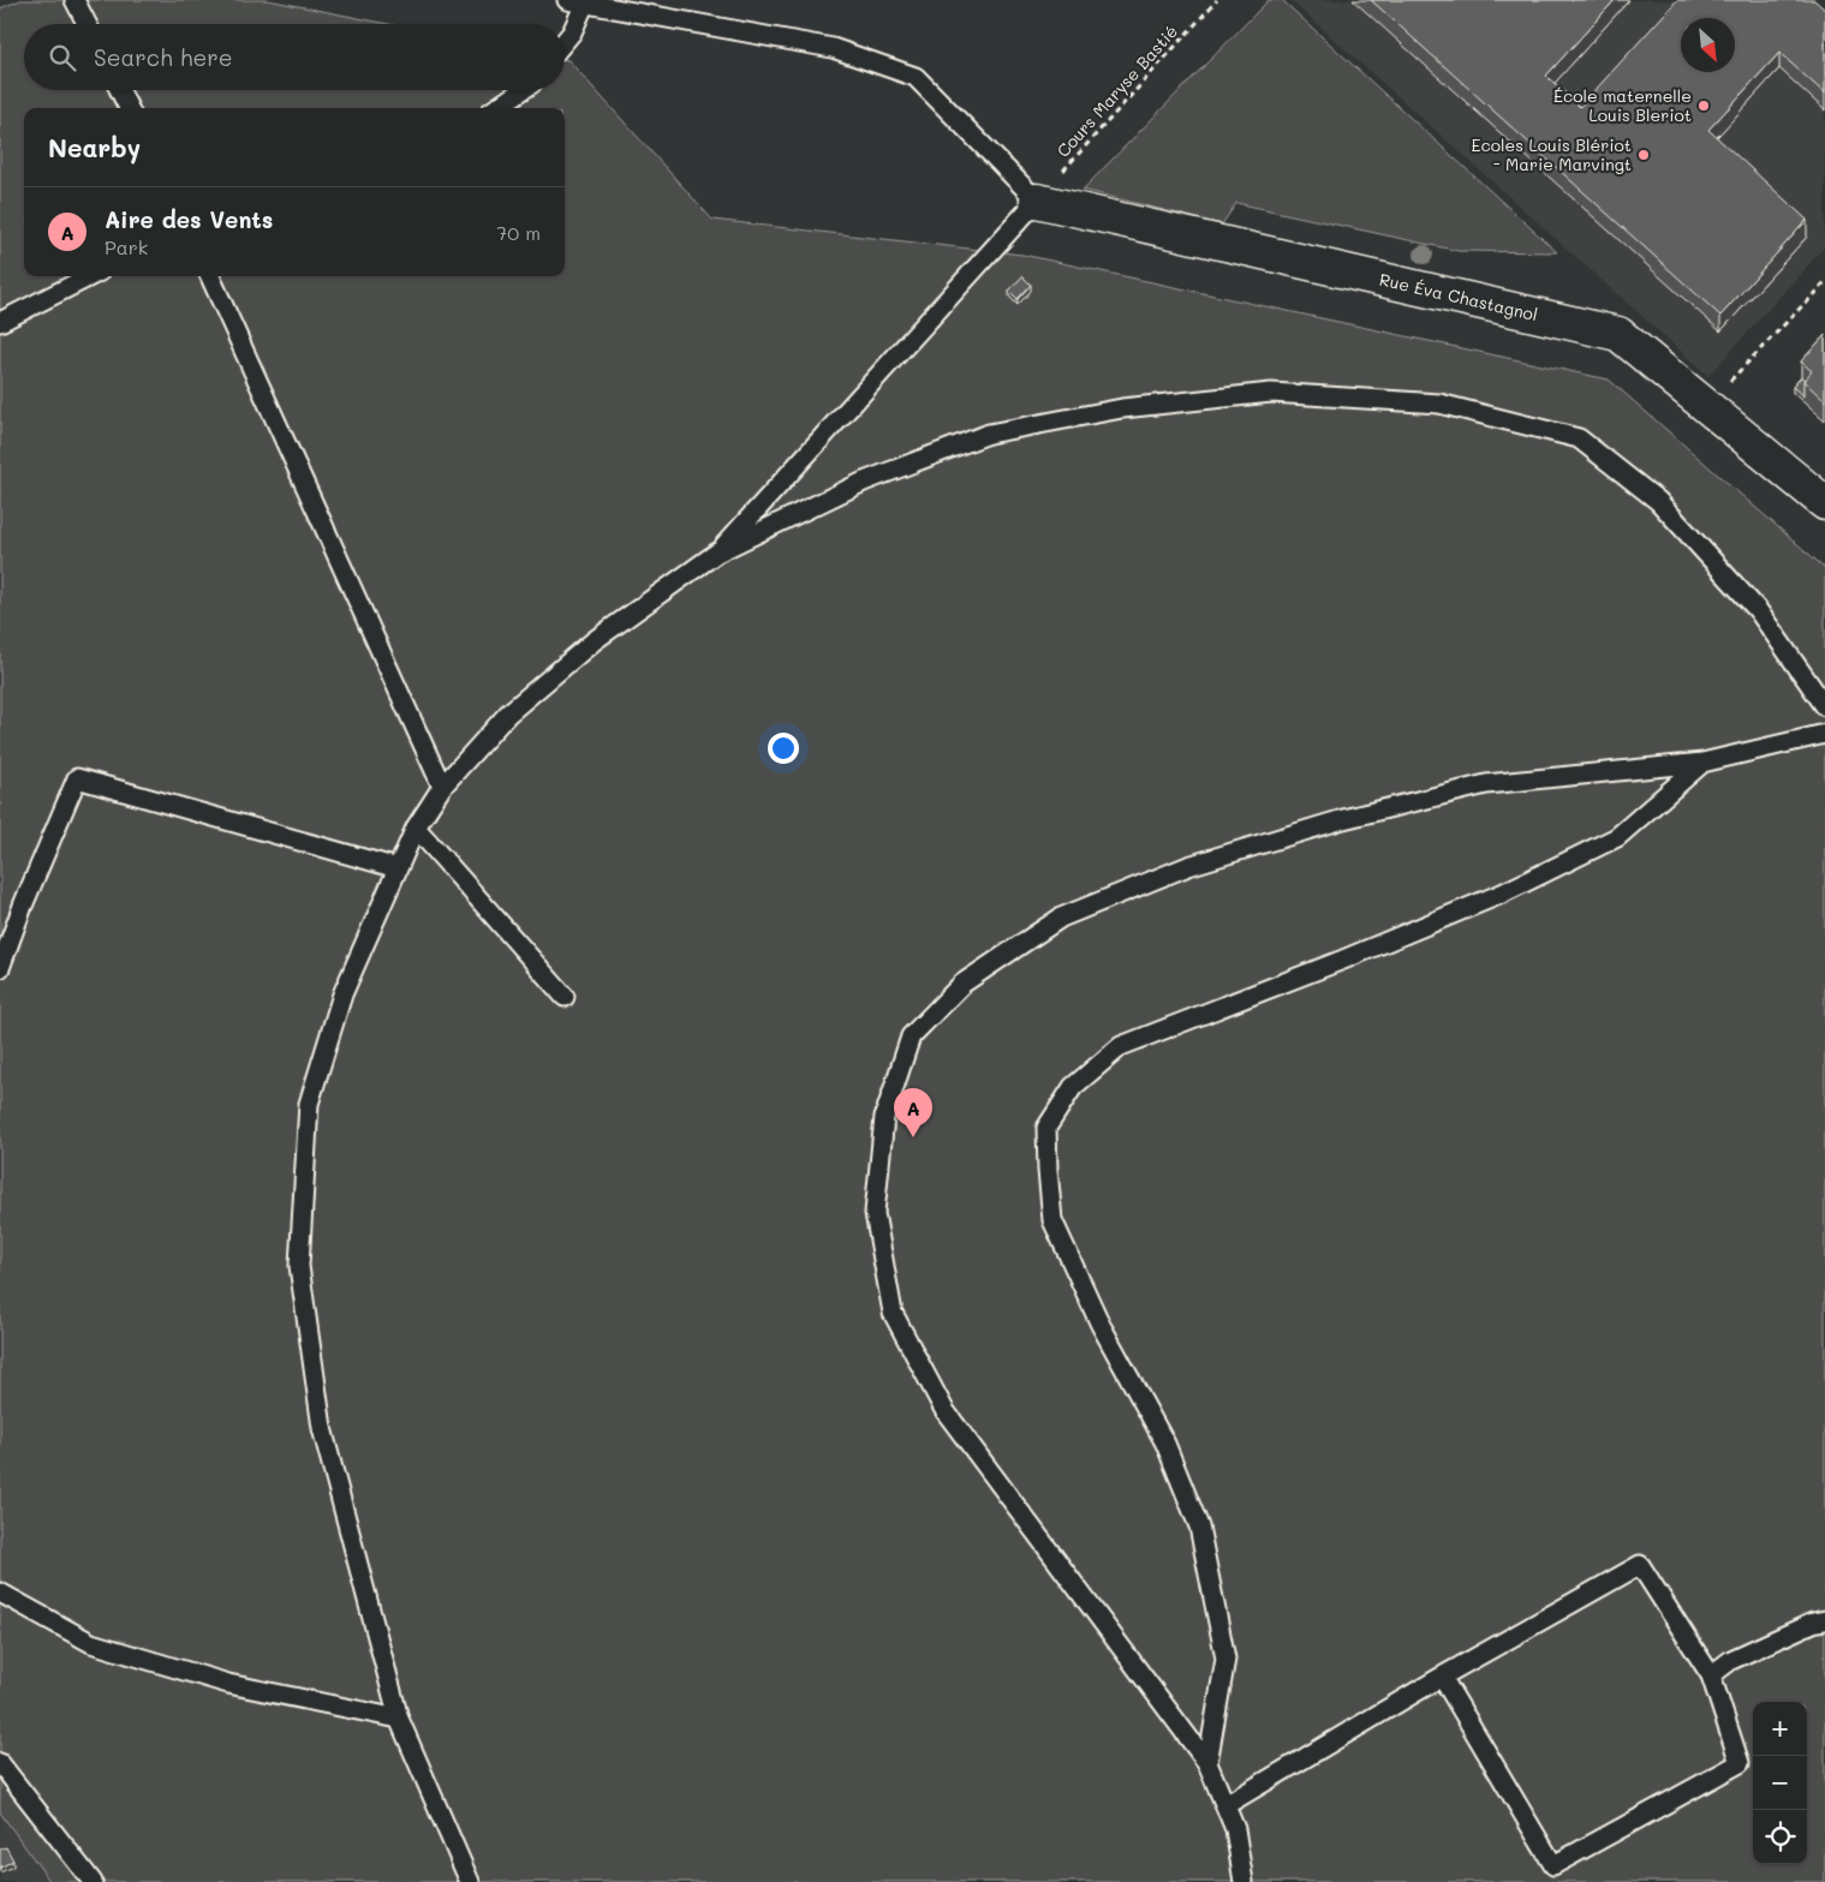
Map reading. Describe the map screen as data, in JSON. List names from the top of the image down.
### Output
{
  "streets": {
    "street": ["Rue Éva Chastagnol"],
    "path": ["Cours Maryse Bastié"]
  },
  "crossings": [
    ["Cours Maryse Bastié", "Rue Éva Chastagnol"]
  ],
  "places": ["École maternelle Louis Bleriot", "Ecoles Louis Blériot - Marie Marvingt"],
  "north": "bottom right",
  "page": {
    "search": "Search here",
    "heading": "Nearby",
    "list": [
      {
        "mark": "A",
        "name": "Aire des Vents",
        "note": "Park",
        "value": "70 m"
      }
    ],
    "pins": "A",
    "map_buttons": ["+", "−"]
  }
}
